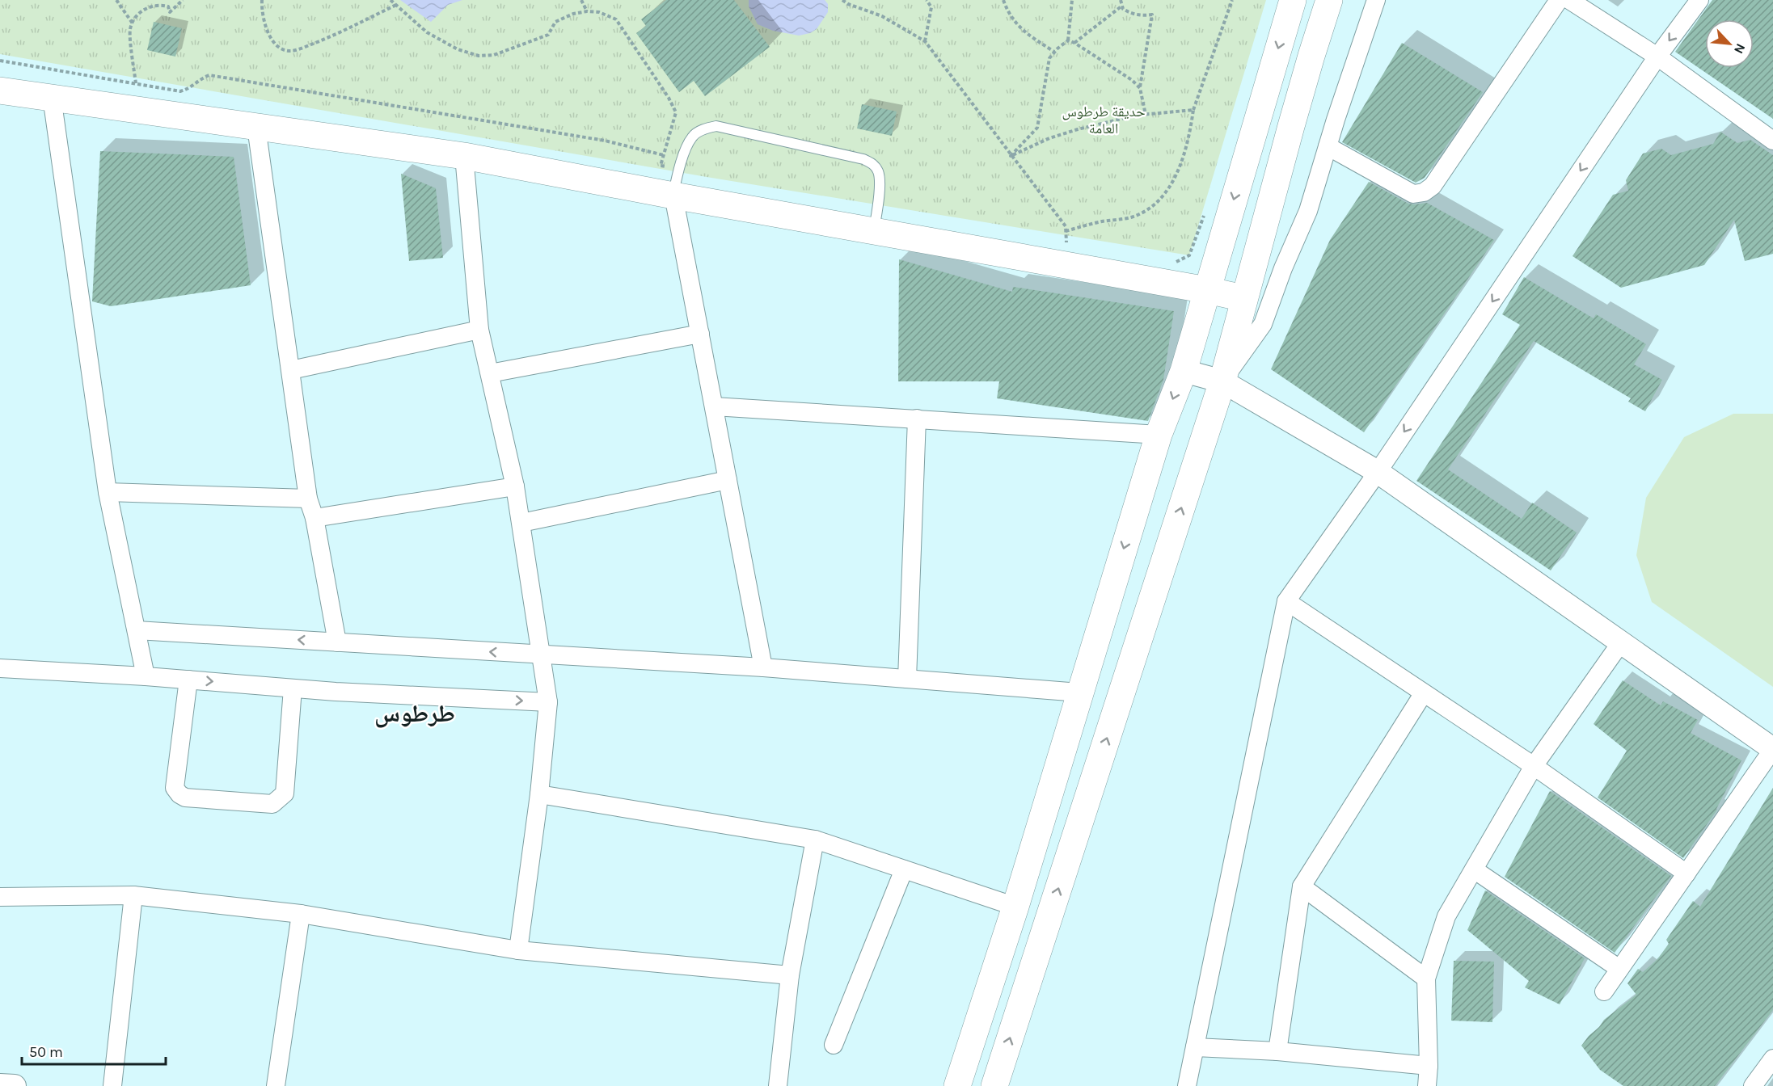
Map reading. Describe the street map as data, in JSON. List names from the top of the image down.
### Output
{
  "districts": ["طرطوس"],
  "parks": ["حديقة طرطوس العامة"],
  "scale_bar": "50 m",
  "north": "bottom right"
}
